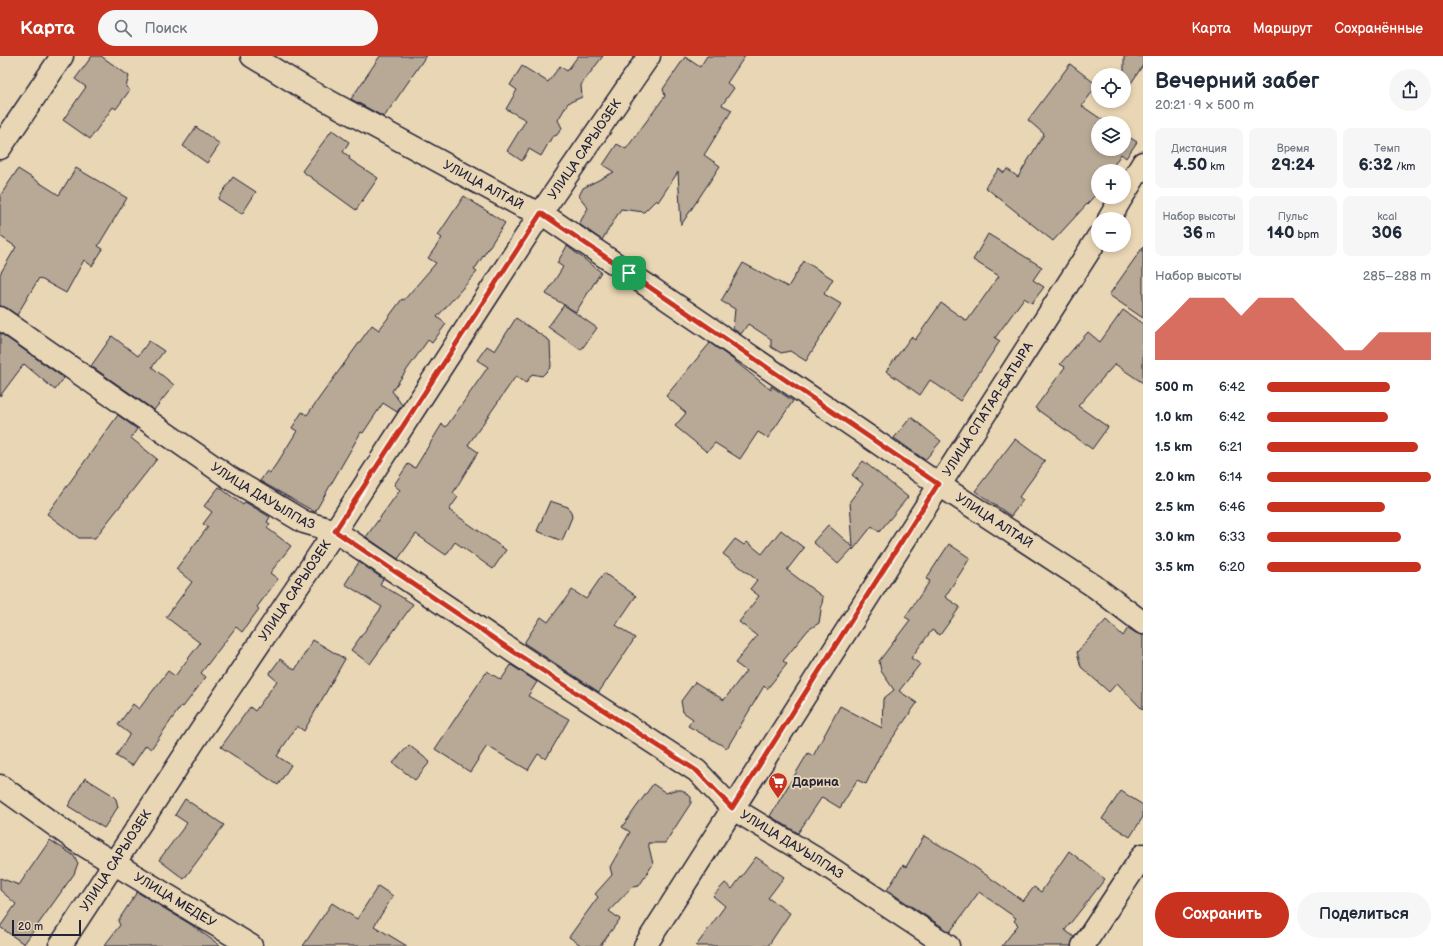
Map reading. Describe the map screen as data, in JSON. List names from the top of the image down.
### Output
{
  "streets": {
    "street": [
      "УЛИЦА САРЫОЗЕК",
      "УЛИЦА АЛТАЙ",
      "УЛИЦА СПАТАЯ-БАТЫРА",
      "УЛИЦА ДАУЫЛПАЗ",
      "УЛИЦА МЕДЕУ"
    ]
  },
  "crossings": [
    ["УЛИЦА САРЫОЗЕК", "УЛИЦА АЛТАЙ"],
    ["УЛИЦА САРЫОЗЕК", "УЛИЦА ДАУЫЛПАЗ"],
    ["УЛИЦА САРЫОЗЕК", "УЛИЦА МЕДЕУ"],
    ["УЛИЦА АЛТАЙ", "УЛИЦА СПАТАЯ-БАТЫРА"],
    ["УЛИЦА СПАТАЯ-БАТЫРА", "УЛИЦА ДАУЫЛПАЗ"]
  ],
  "places": {
    "supermarket": ["Дарина"]
  },
  "scale_bar": "20 m",
  "page": {
    "header": "Карта",
    "search": "Поиск",
    "nav": ["Карта", "Маршрут", "Сохранённые"],
    "heading": ["Вечерний забег", "20:21 · 9 × 500 m"],
    "map_buttons": ["+", "−"],
    "stats": [
      ["Дистанция", "4.50 km"],
      ["Время", "29:24"],
      ["Темп", "6:32 /km"],
      ["Набор высоты", "36 m"],
      ["Пульс", "140 bpm"],
      ["kcal", "306"]
    ],
    "chart": ["Набор высоты", "285–288 m"],
    "list": [
      {
        "name": "500 m",
        "note": "6:42"
      },
      {
        "name": "1.0 km",
        "note": "6:42"
      },
      {
        "name": "1.5 km",
        "note": "6:21"
      },
      {
        "name": "2.0 km",
        "note": "6:14"
      },
      {
        "name": "2.5 km",
        "note": "6:46"
      },
      {
        "name": "3.0 km",
        "note": "6:33"
      },
      {
        "name": "3.5 km",
        "note": "6:20"
      }
    ],
    "buttons": ["Сохранить", "Поделиться"],
    "scale": "20 m"
  }
}
